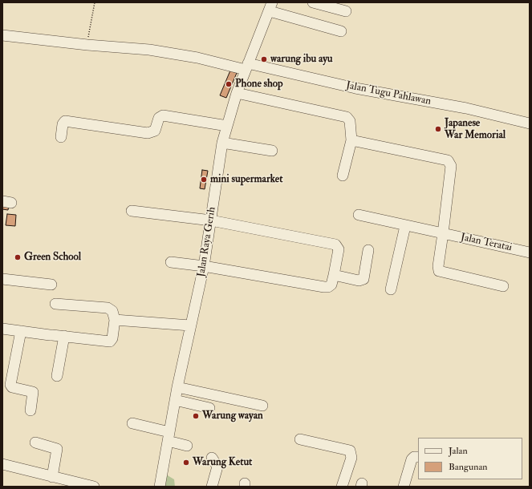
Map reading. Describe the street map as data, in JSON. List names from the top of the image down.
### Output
{
  "streets": {
    "street": ["Jalan Tugu Pahlawan", "Jalan Raya Gerih", "Jalan Teratai"]
  },
  "crossings": [
    ["Jalan Tugu Pahlawan", "Jalan Raya Gerih"]
  ],
  "places": [
    "warung ibu ayu",
    "Phone shop",
    "Japanese War Memorial",
    "mini supermarket",
    "Green School",
    "Warung wayan",
    "Warung Ketut"
  ],
  "legend": ["Jalan", "Bangunan"]
}
